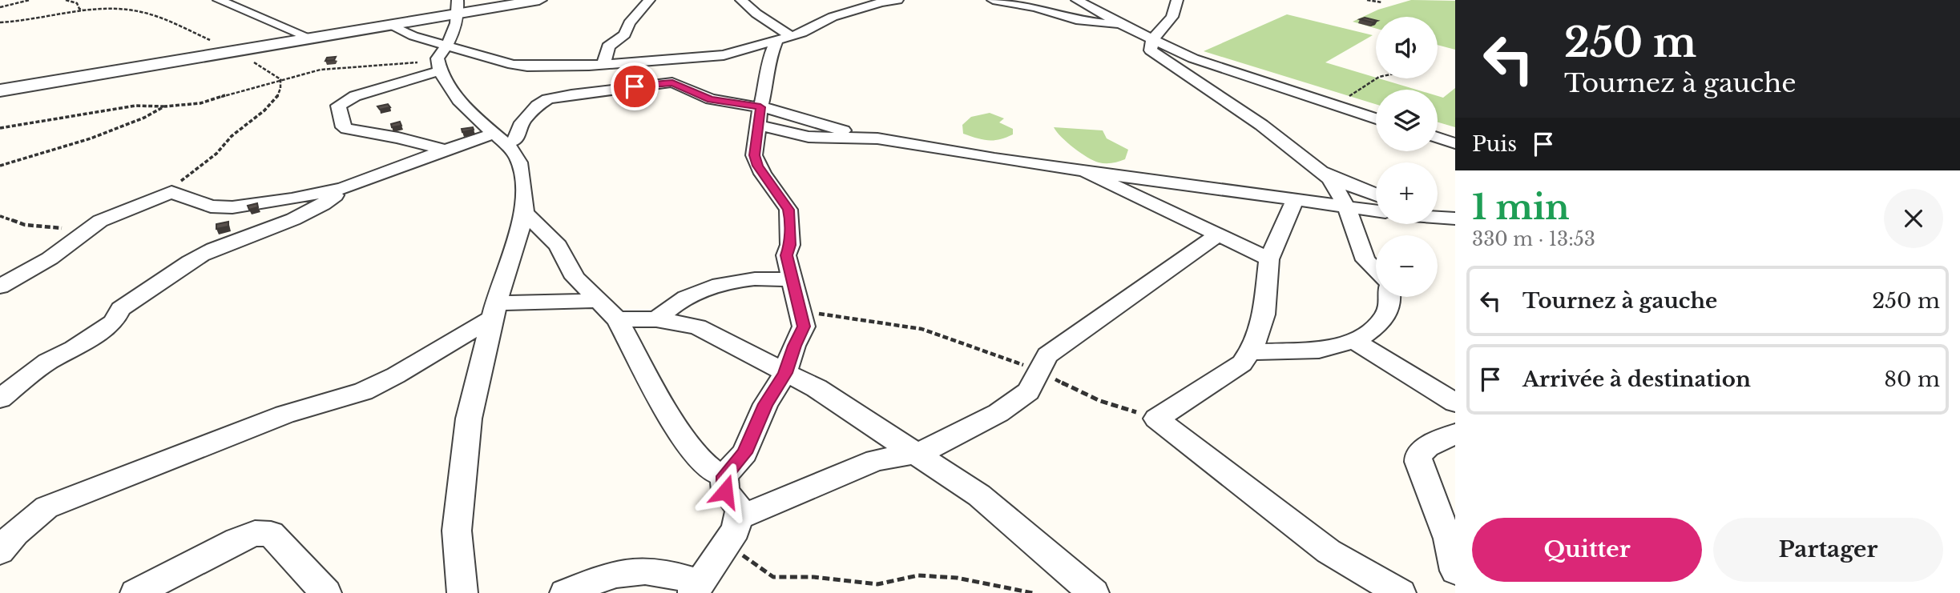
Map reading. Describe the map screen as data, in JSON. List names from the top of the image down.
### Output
{
  "page": {
    "turn": ["250 m", "Tournez à gauche"],
    "map_buttons": ["+", "−"],
    "then": "Puis",
    "heading": ["1 min", "330 m · 13:53"],
    "list": [
      {
        "name": "Tournez à gauche",
        "value": "250 m"
      },
      {
        "name": "Arrivée à destination",
        "value": "80 m"
      }
    ],
    "buttons": ["Quitter", "Partager"]
  }
}
